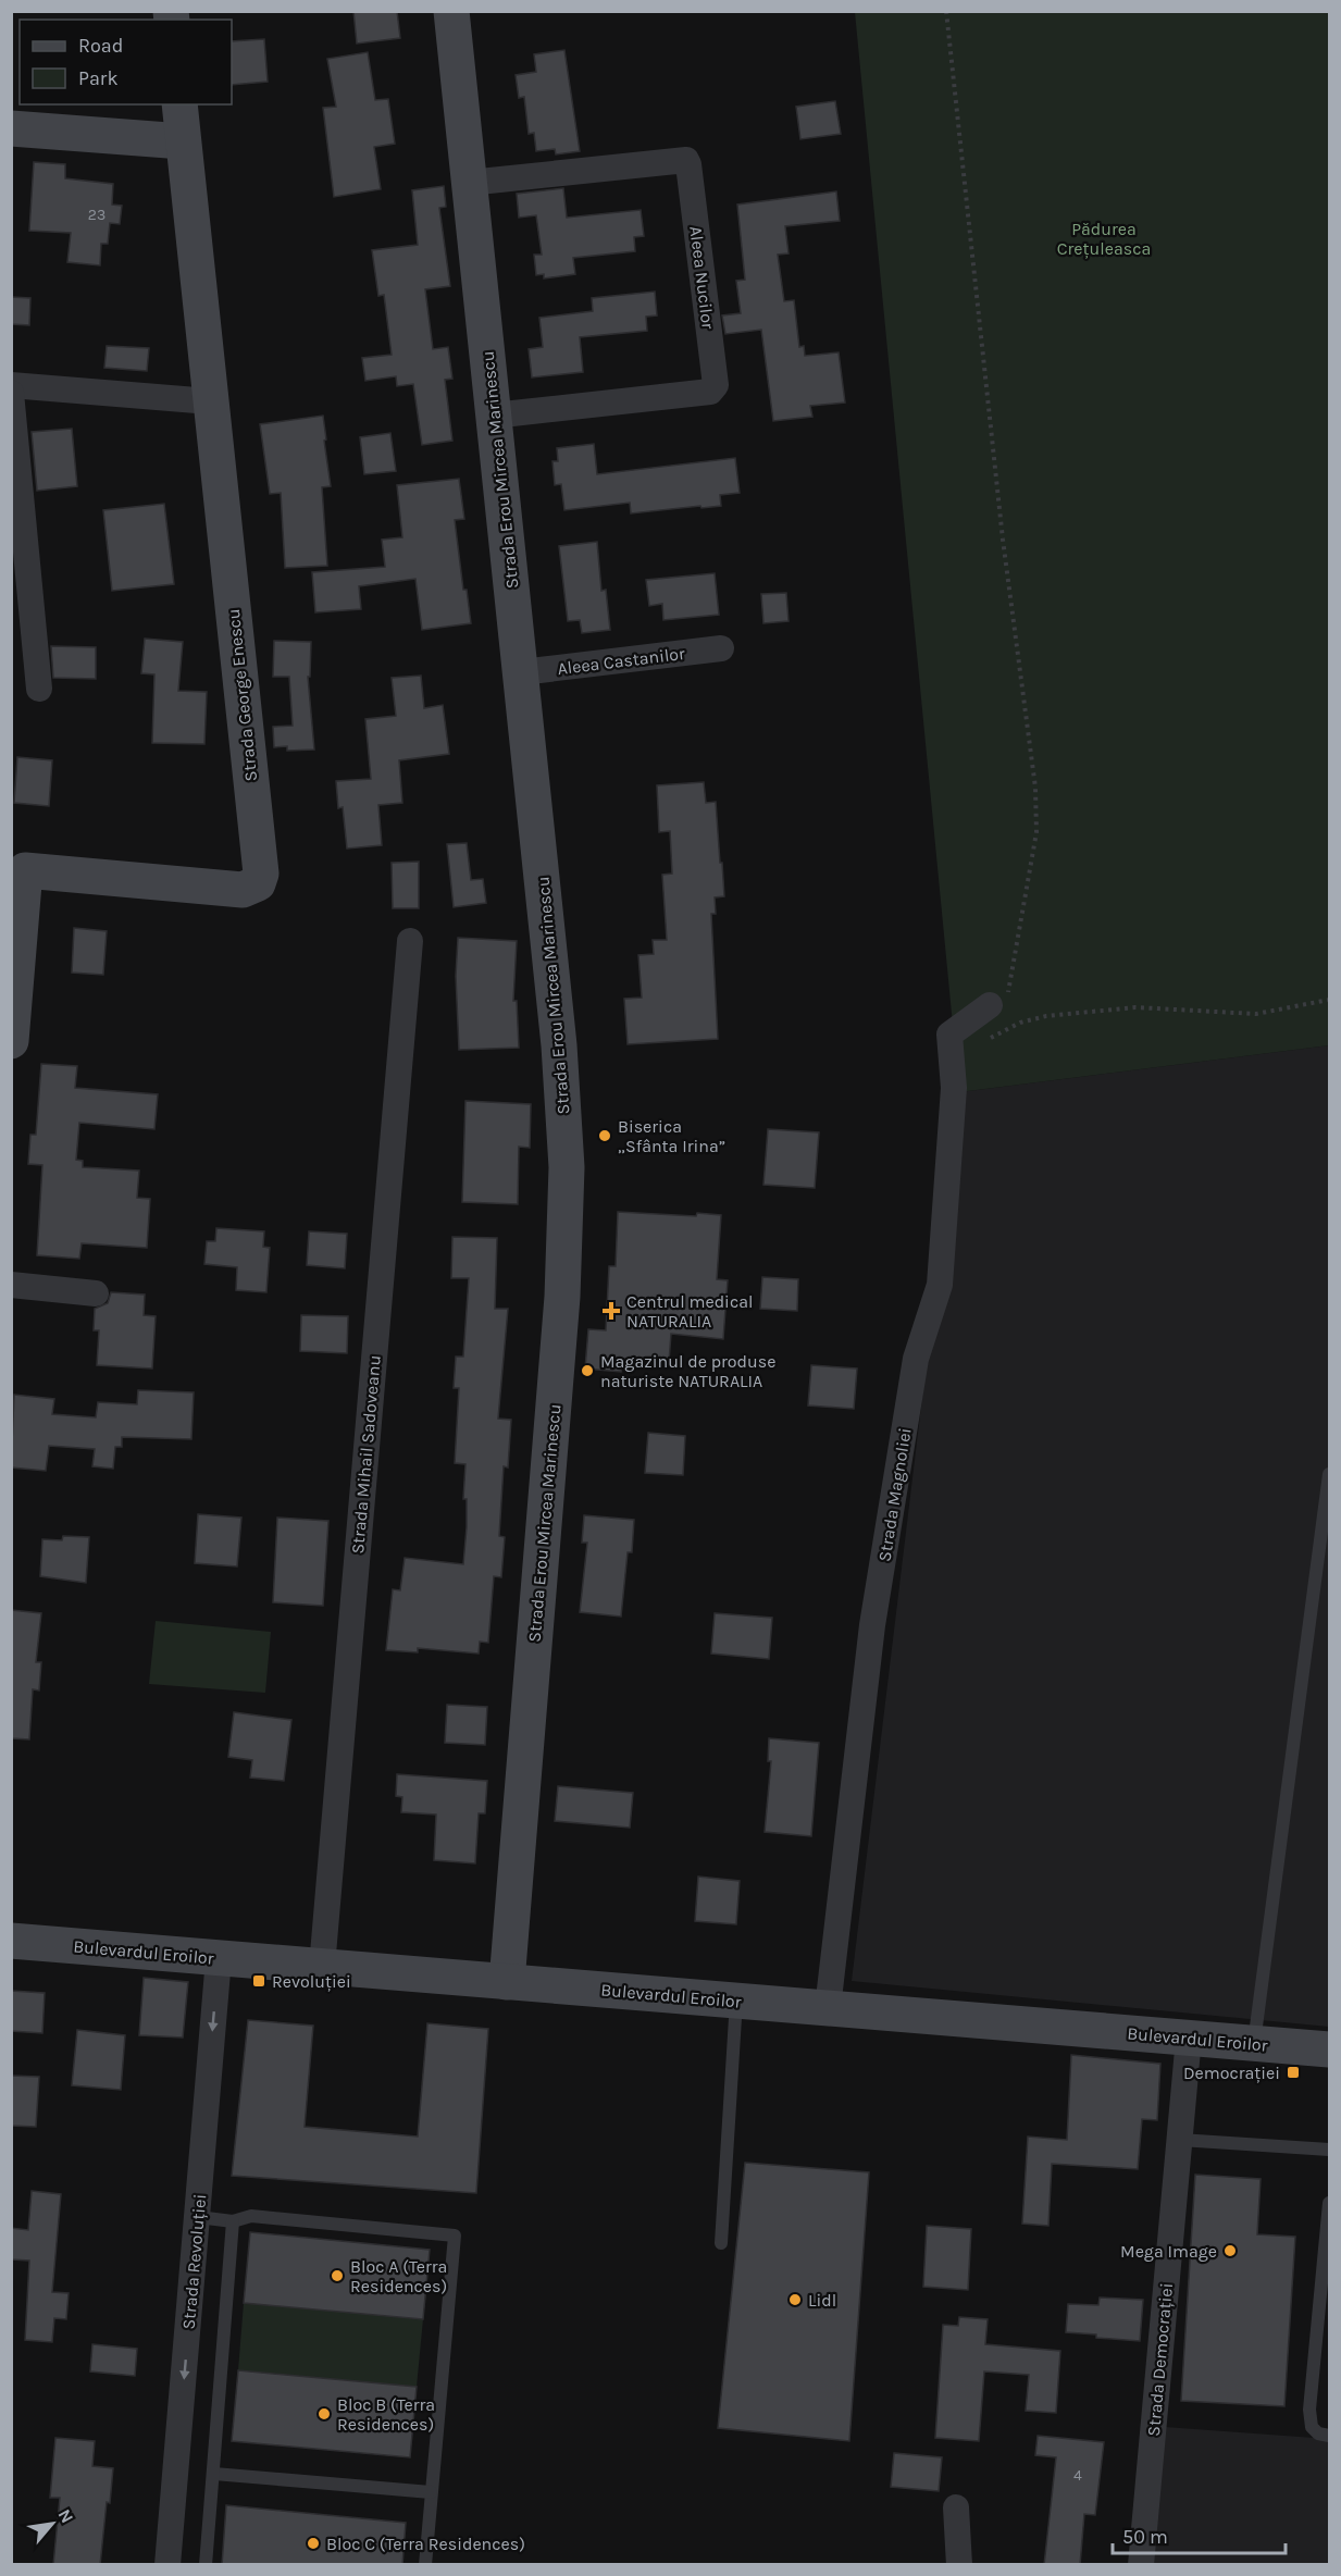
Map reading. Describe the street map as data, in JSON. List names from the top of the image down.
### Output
{
  "streets": {
    "street": [
      "Aleea Nucilor",
      "Strada Erou Mircea Marinescu",
      "Aleea Castanilor",
      "Strada George Enescu",
      "Strada Mihail Sadoveanu",
      "Strada Magnoliei",
      "Bulevardul Eroilor",
      "Strada Revoluției",
      "Strada Democrației"
    ]
  },
  "crossings": [
    ["Aleea Nucilor", "Strada Erou Mircea Marinescu"],
    ["Strada Erou Mircea Marinescu", "Aleea Castanilor"],
    ["Strada Erou Mircea Marinescu", "Bulevardul Eroilor"],
    ["Strada Mihail Sadoveanu", "Bulevardul Eroilor"],
    ["Strada Magnoliei", "Bulevardul Eroilor"],
    ["Bulevardul Eroilor", "Strada Revoluției"],
    ["Bulevardul Eroilor", "Strada Democrației"]
  ],
  "one_way": ["Strada Revoluției"],
  "parks": ["Pădurea Crețuleasca"],
  "places": {
    "other": [
      "Biserica „Sfânta Irina”",
      "Magazinul de produse naturiste NATURALIA",
      "Mega Image",
      "Bloc A (Terra Residences)",
      "Lidl",
      "Bloc B (Terra Residences)",
      "Bloc C (Terra Residences)"
    ],
    "health": ["Centrul medical NATURALIA"],
    "transit": ["Revoluției", "Democrației"]
  },
  "house_numbers": ["23", "4"],
  "legend": ["Road", "Park"],
  "scale_bar": "50 m",
  "north": "top right"
}
